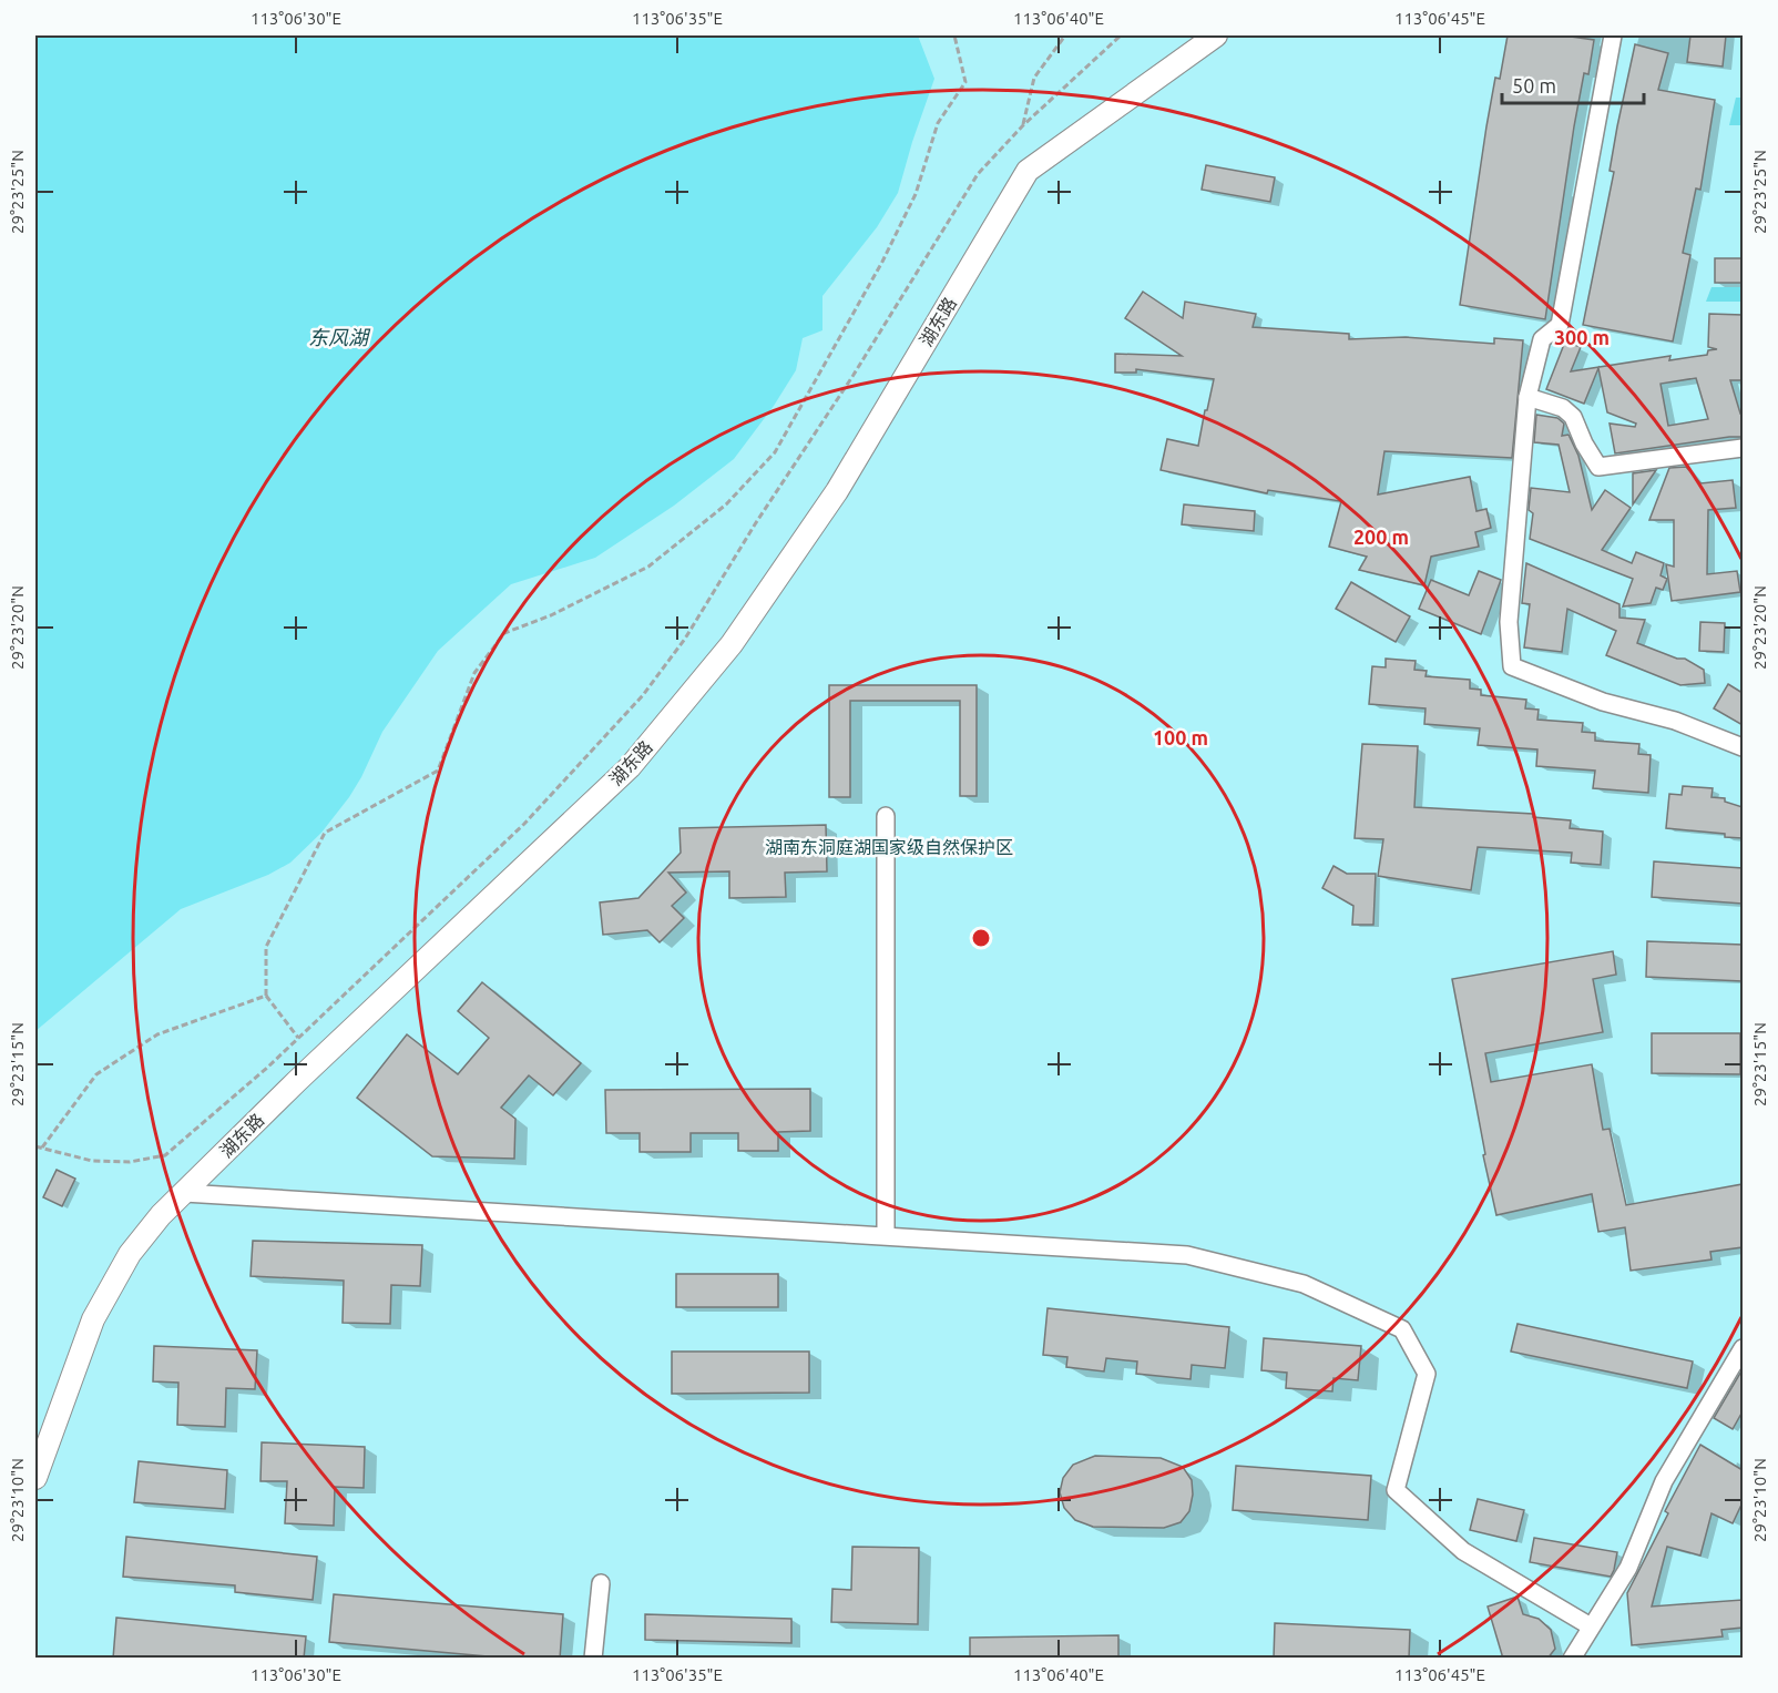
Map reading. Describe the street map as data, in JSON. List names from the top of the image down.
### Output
{
  "streets": {
    "street": ["湖东路"]
  },
  "water": ["东风湖"],
  "parks": ["湖南东洞庭湖国家级自然保护区"],
  "scale_bar": "50 m",
  "coordinates": [
    "113°06'30\"E",
    "113°06'35\"E",
    "113°06'40\"E",
    "113°06'45\"E",
    "29°23'25\"N",
    "29°23'20\"N",
    "29°23'15\"N",
    "29°23'10\"N"
  ],
  "rings": ["300 m", "200 m", "100 m"]
}
